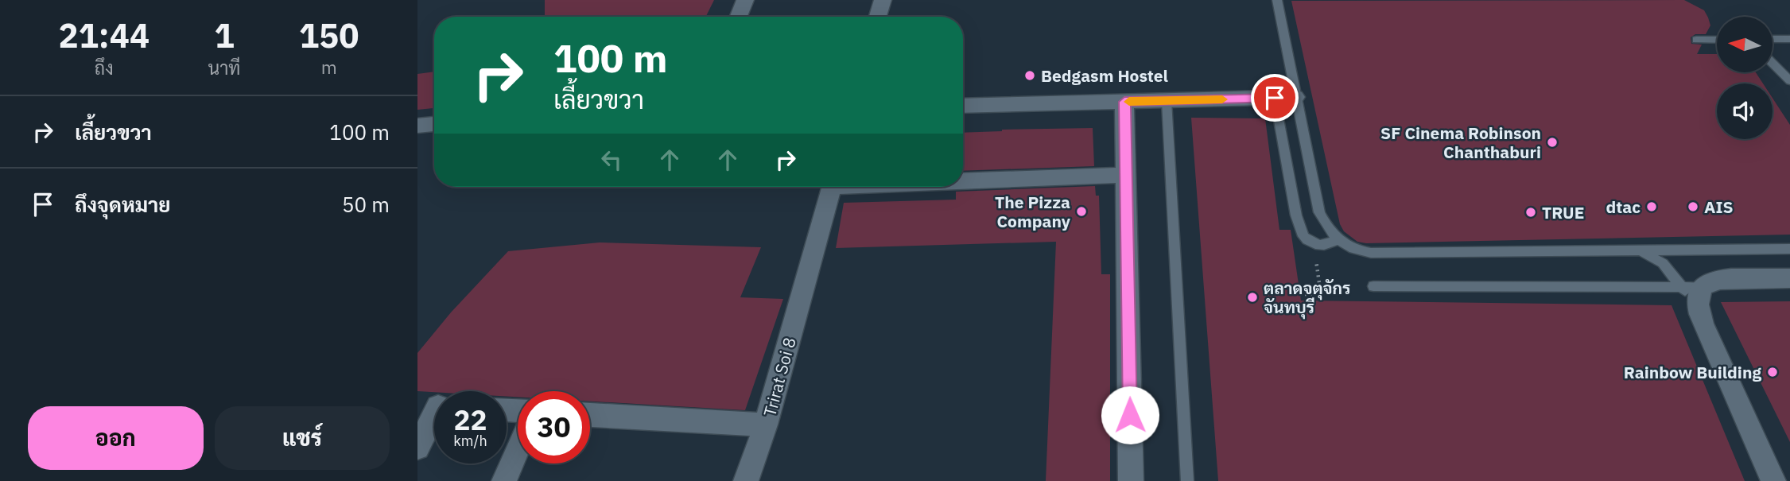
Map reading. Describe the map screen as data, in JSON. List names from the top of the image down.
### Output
{
  "streets": {
    "street": ["Trirat Soi 8"]
  },
  "places": [
    "Bedgasm Hostel",
    "SF Cinema Robinson Chanthaburi",
    "dtac",
    "AIS",
    "The Pizza Company",
    "TRUE",
    "ตลาดจตุจักร จันทบุรี",
    "Rainbow Building"
  ],
  "north": "left",
  "page": {
    "eta": [
      "21:44",
      "ถึง",
      "1",
      "นาที",
      "150",
      "m"
    ],
    "turn": ["100 m", "เลี้ยวขวา"],
    "list": [
      {
        "name": "เลี้ยวขวา",
        "value": "100 m"
      },
      {
        "name": "ถึงจุดหมาย",
        "value": "50 m"
      }
    ],
    "speed": "22 km/h",
    "limit": "30",
    "buttons": ["ออก", "แชร์"]
  }
}
